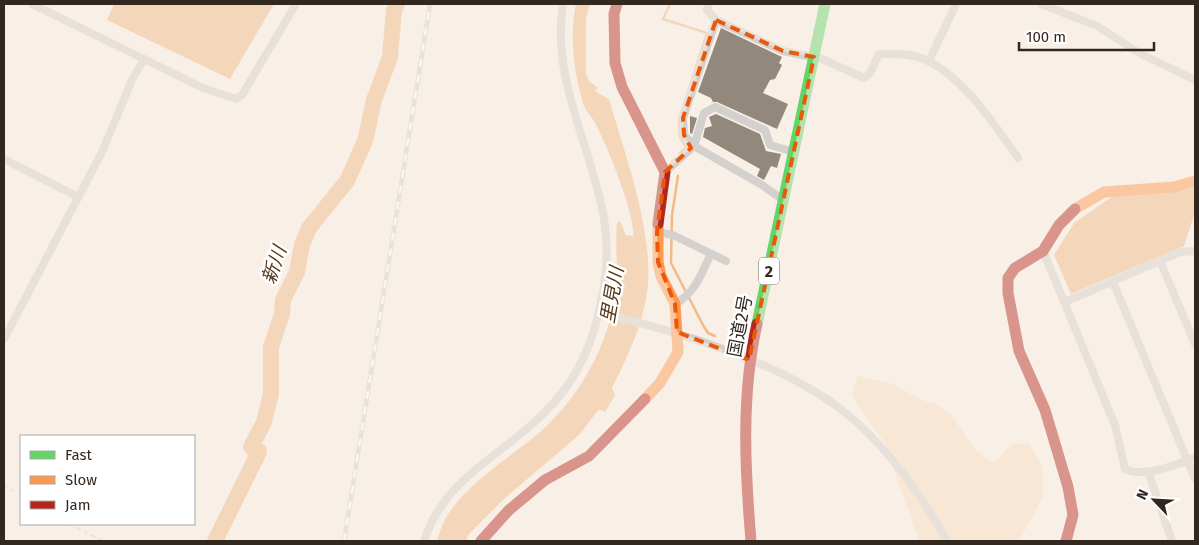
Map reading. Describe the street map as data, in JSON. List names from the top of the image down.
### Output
{
  "streets": {
    "main road": ["2", "国道2号"]
  },
  "water": ["新川", "里見川"],
  "legend": ["Fast", "Slow", "Jam"],
  "scale_bar": "100 m",
  "north": "top left"
}
